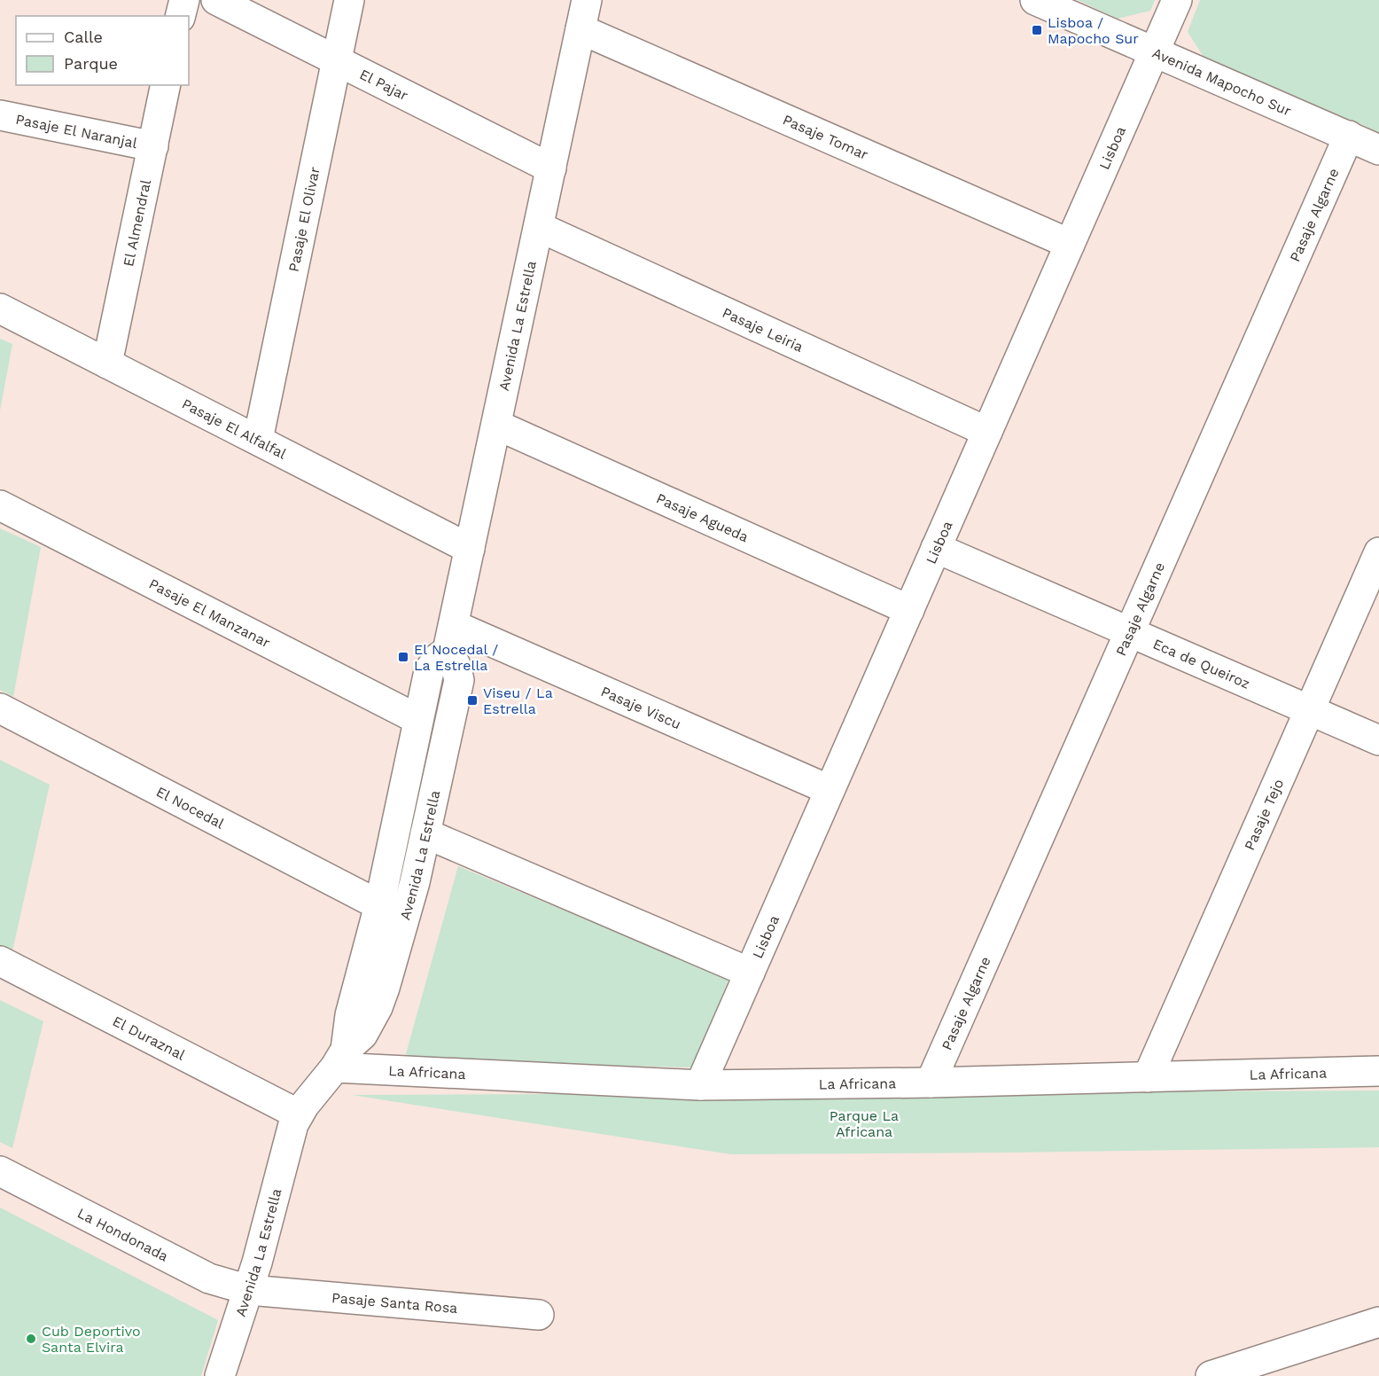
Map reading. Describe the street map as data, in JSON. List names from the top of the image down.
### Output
{
  "streets": {
    "street": [
      "Avenida Mapocho Sur",
      "El Pajar",
      "Pasaje El Naranjal",
      "Pasaje Tomar",
      "Lisboa",
      "Pasaje Algarne",
      "Pasaje El Olivar",
      "El Almendral",
      "Avenida La Estrella",
      "Pasaje Leiria",
      "Pasaje El Alfalfal",
      "Pasaje Agueda",
      "Pasaje El Manzanar",
      "Eca de Queiroz",
      "Pasaje Viscu",
      "El Nocedal",
      "Pasaje Tejo",
      "El Duraznal",
      "La Africana",
      "La Hondonada",
      "Pasaje Santa Rosa"
    ]
  },
  "crossings": [
    ["Avenida Mapocho Sur", "Lisboa"],
    ["Avenida Mapocho Sur", "Pasaje Algarne"],
    ["El Pajar", "Pasaje El Olivar"],
    ["El Pajar", "Avenida La Estrella"],
    ["Pasaje El Naranjal", "El Almendral"],
    ["Pasaje Tomar", "Lisboa"],
    ["Pasaje Tomar", "Avenida La Estrella"],
    ["Lisboa", "Pasaje Leiria"],
    ["Lisboa", "Pasaje Agueda"],
    ["Lisboa", "Eca de Queiroz"],
    ["Lisboa", "Pasaje Viscu"],
    ["Lisboa", "La Africana"],
    ["Pasaje Algarne", "Eca de Queiroz"],
    ["Pasaje Algarne", "La Africana"],
    ["Pasaje El Olivar", "Pasaje El Alfalfal"],
    ["El Almendral", "Pasaje El Alfalfal"],
    ["Avenida La Estrella", "Pasaje Leiria"],
    ["Avenida La Estrella", "Pasaje El Alfalfal"],
    ["Avenida La Estrella", "Pasaje Agueda"],
    ["Avenida La Estrella", "Pasaje El Manzanar"],
    ["Avenida La Estrella", "Pasaje Viscu"],
    ["Avenida La Estrella", "El Nocedal"],
    ["Avenida La Estrella", "El Duraznal"],
    ["Avenida La Estrella", "La Africana"],
    ["Avenida La Estrella", "La Hondonada"],
    ["Avenida La Estrella", "Pasaje Santa Rosa"],
    ["Eca de Queiroz", "Pasaje Tejo"],
    ["Pasaje Tejo", "La Africana"],
    ["La Hondonada", "Pasaje Santa Rosa"]
  ],
  "parks": ["Parque La Africana"],
  "places": {
    "transit": ["Lisboa / Mapocho Sur", "El Nocedal / La Estrella", "Viseu / La Estrella"],
    "other": ["Cub Deportivo Santa Elvira"]
  },
  "legend": ["Calle", "Parque"]
}
